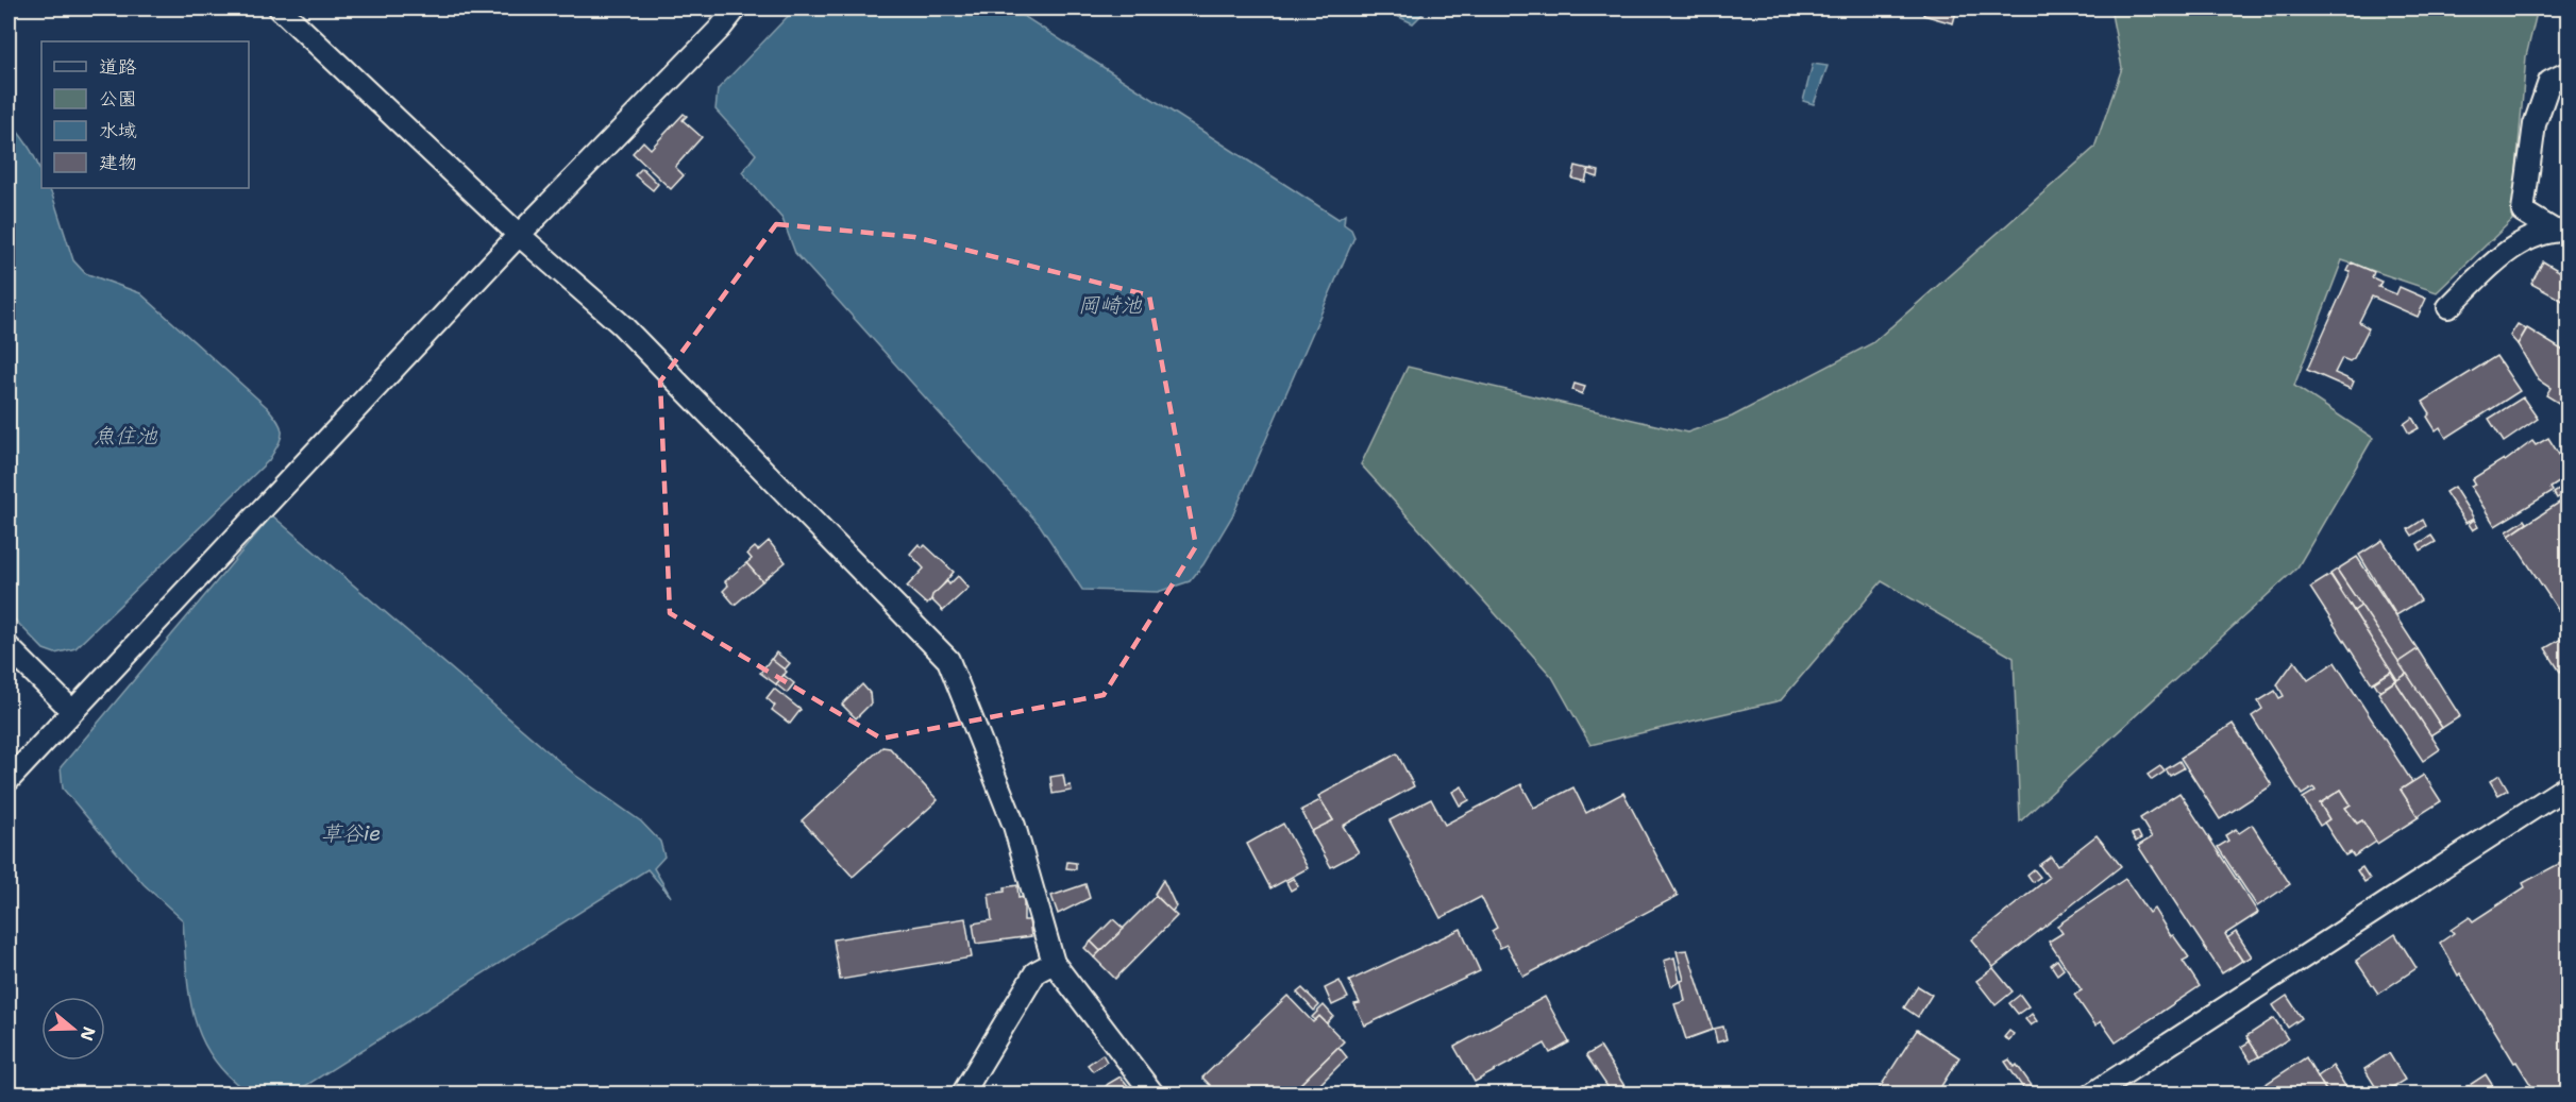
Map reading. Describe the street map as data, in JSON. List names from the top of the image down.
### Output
{
  "water": ["岡崎池", "魚住池", "草谷ie"],
  "legend": [
    "道路",
    "公園",
    "水域",
    "建物"
  ],
  "north": "right"
}
